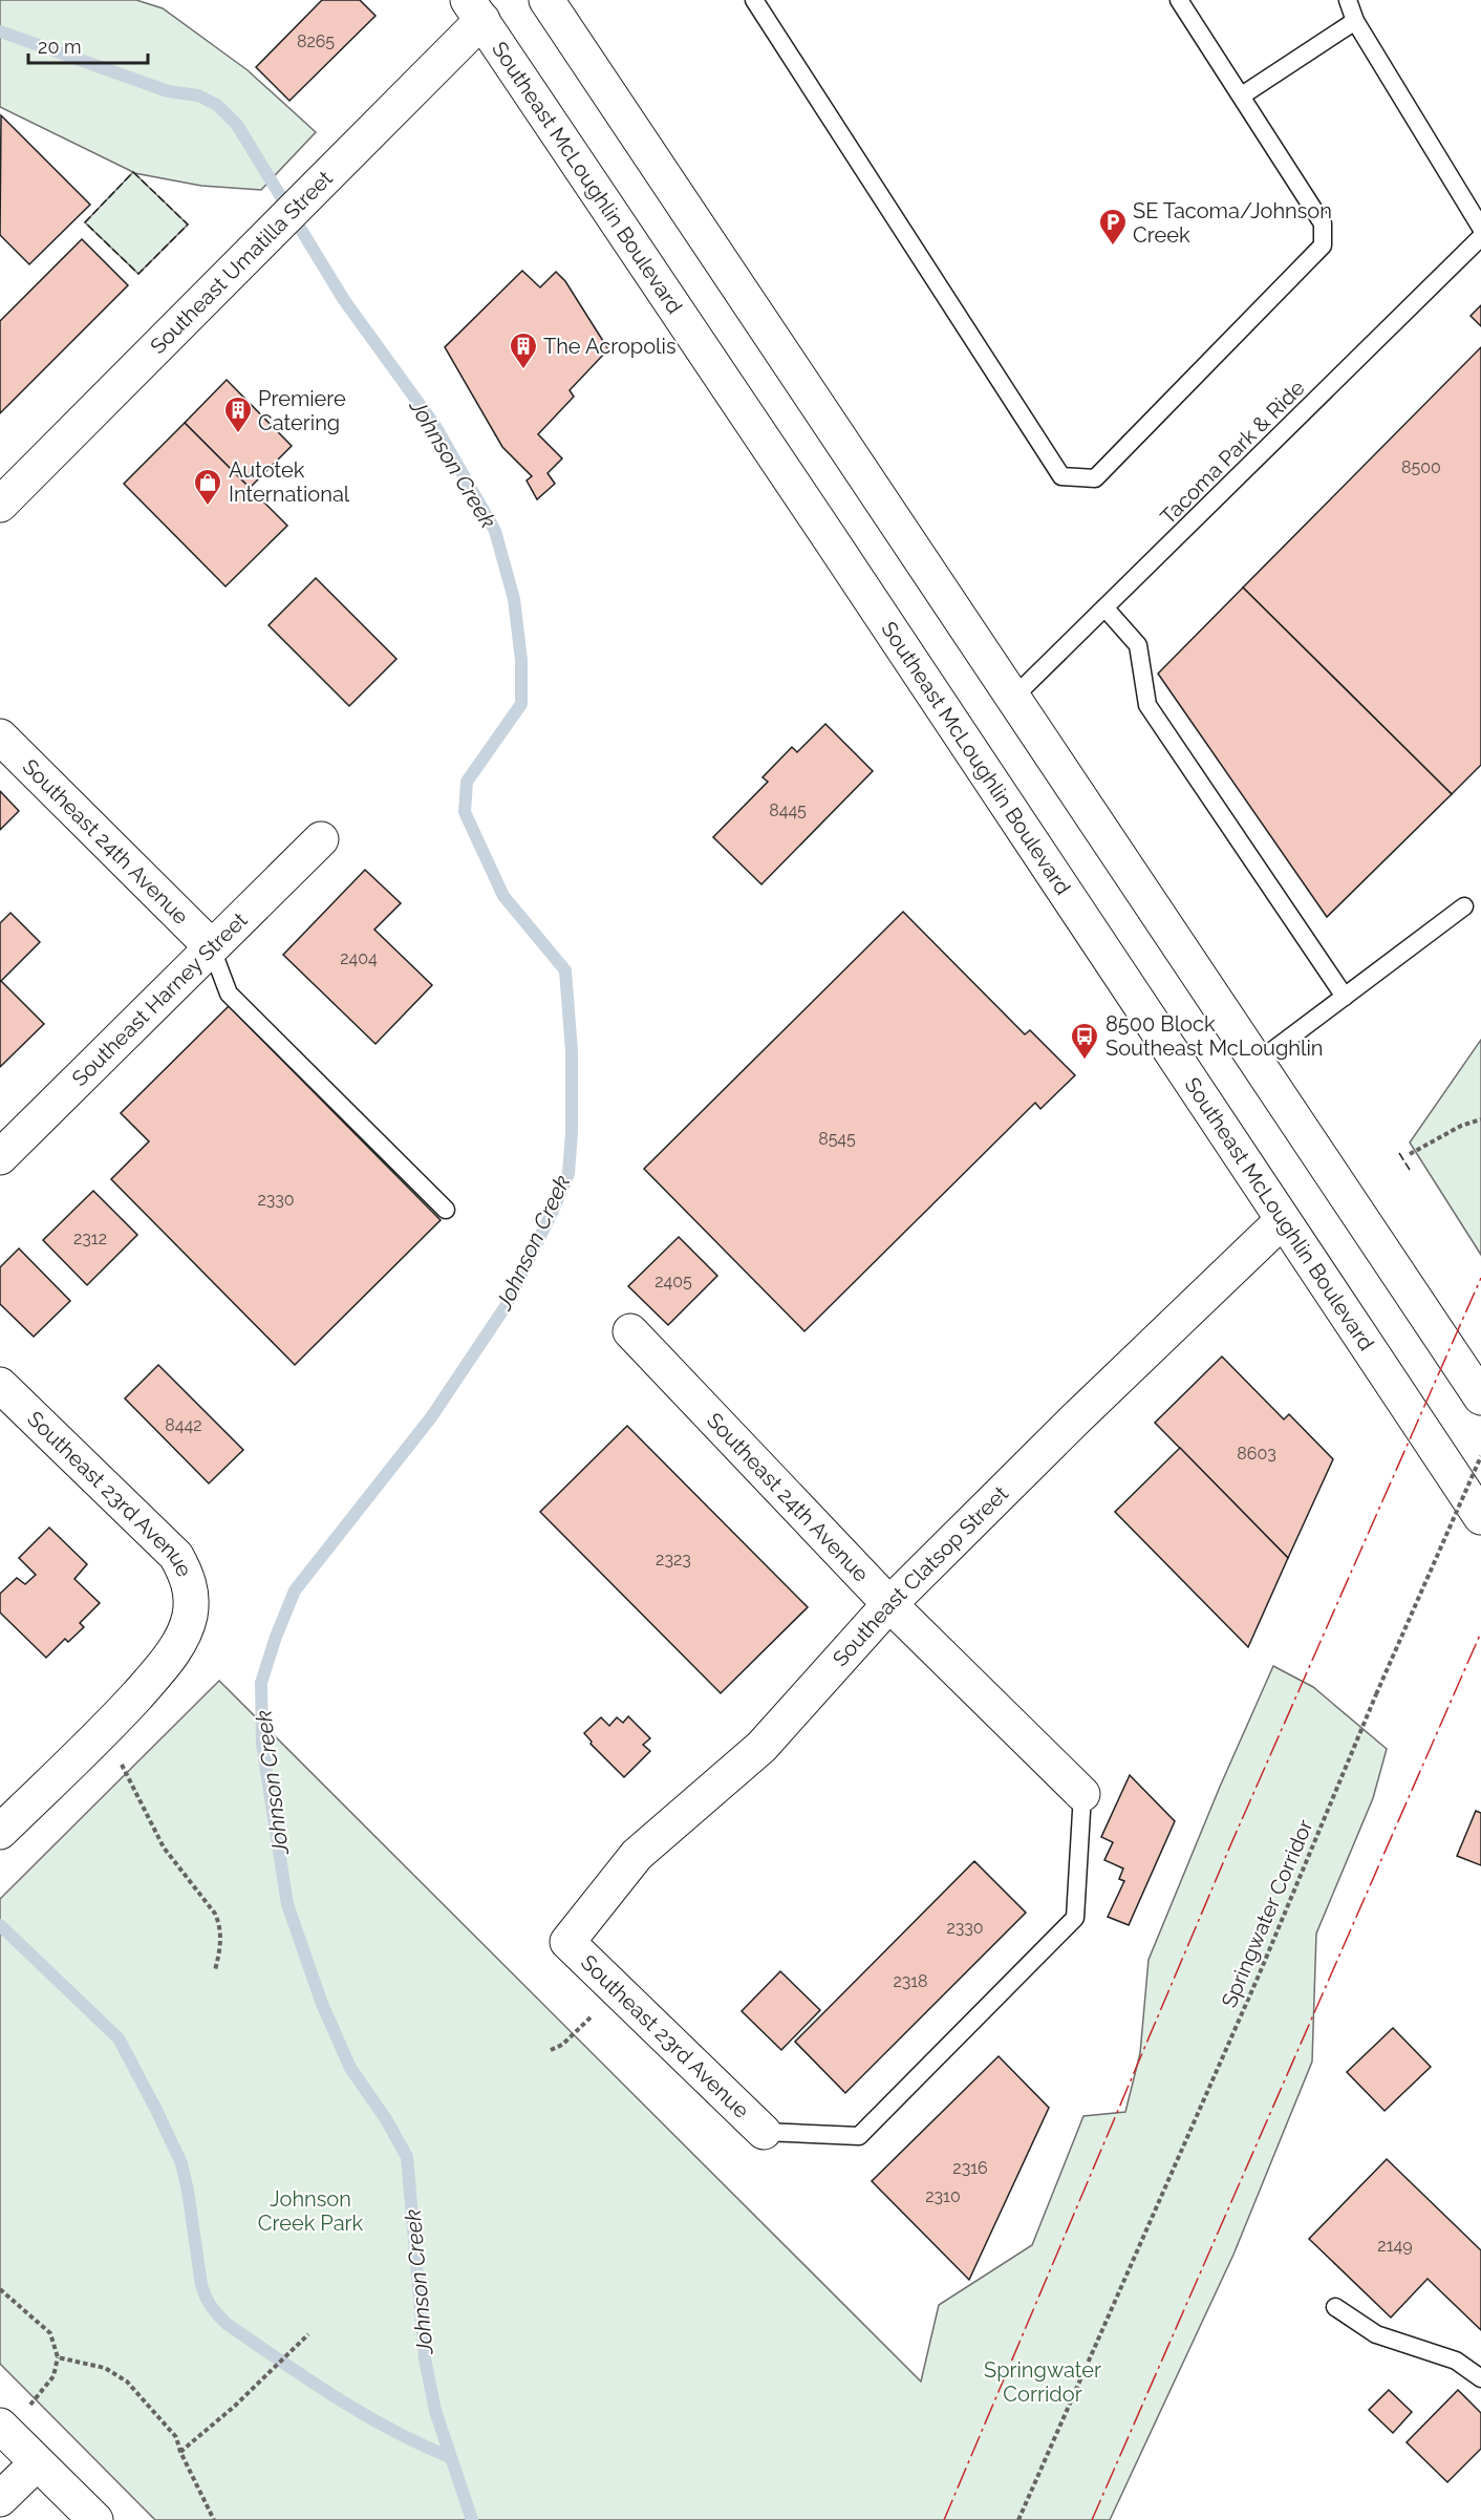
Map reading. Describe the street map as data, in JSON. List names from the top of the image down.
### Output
{
  "streets": {
    "main road": [
      "Southeast McLoughlin Boulevard",
      "Southeast Umatilla Street",
      "Southeast 24th Avenue",
      "Southeast Harney Street",
      "Southeast 23rd Avenue",
      "Southeast Clatsop Street"
    ],
    "lane": ["Tacoma Park & Ride"],
    "path": ["Springwater Corridor"]
  },
  "crossings": [
    ["Southeast McLoughlin Boulevard", "Southeast Umatilla Street"],
    ["Southeast McLoughlin Boulevard", "Southeast Clatsop Street"],
    ["Southeast 24th Avenue", "Southeast Harney Street"],
    ["Southeast 24th Avenue", "Southeast Clatsop Street"],
    ["Southeast 23rd Avenue", "Southeast Clatsop Street"]
  ],
  "water": ["Johnson Creek"],
  "parks": ["Johnson Creek Park", "Springwater Corridor"],
  "places": {
    "parking": ["SE Tacoma/Johnson Creek"],
    "building": ["The Acropolis", "Premiere Catering"],
    "shop": ["Autotek International"],
    "bus stop": ["8500 Block Southeast McLoughlin"]
  },
  "house_numbers": [
    "8265",
    "8500",
    "8445",
    "2404",
    "8545",
    "2330",
    "2312",
    "2405",
    "8442",
    "8603",
    "2323",
    "2330",
    "2318",
    "2316",
    "2310",
    "2149"
  ],
  "scale_bar": "20 m"
}
